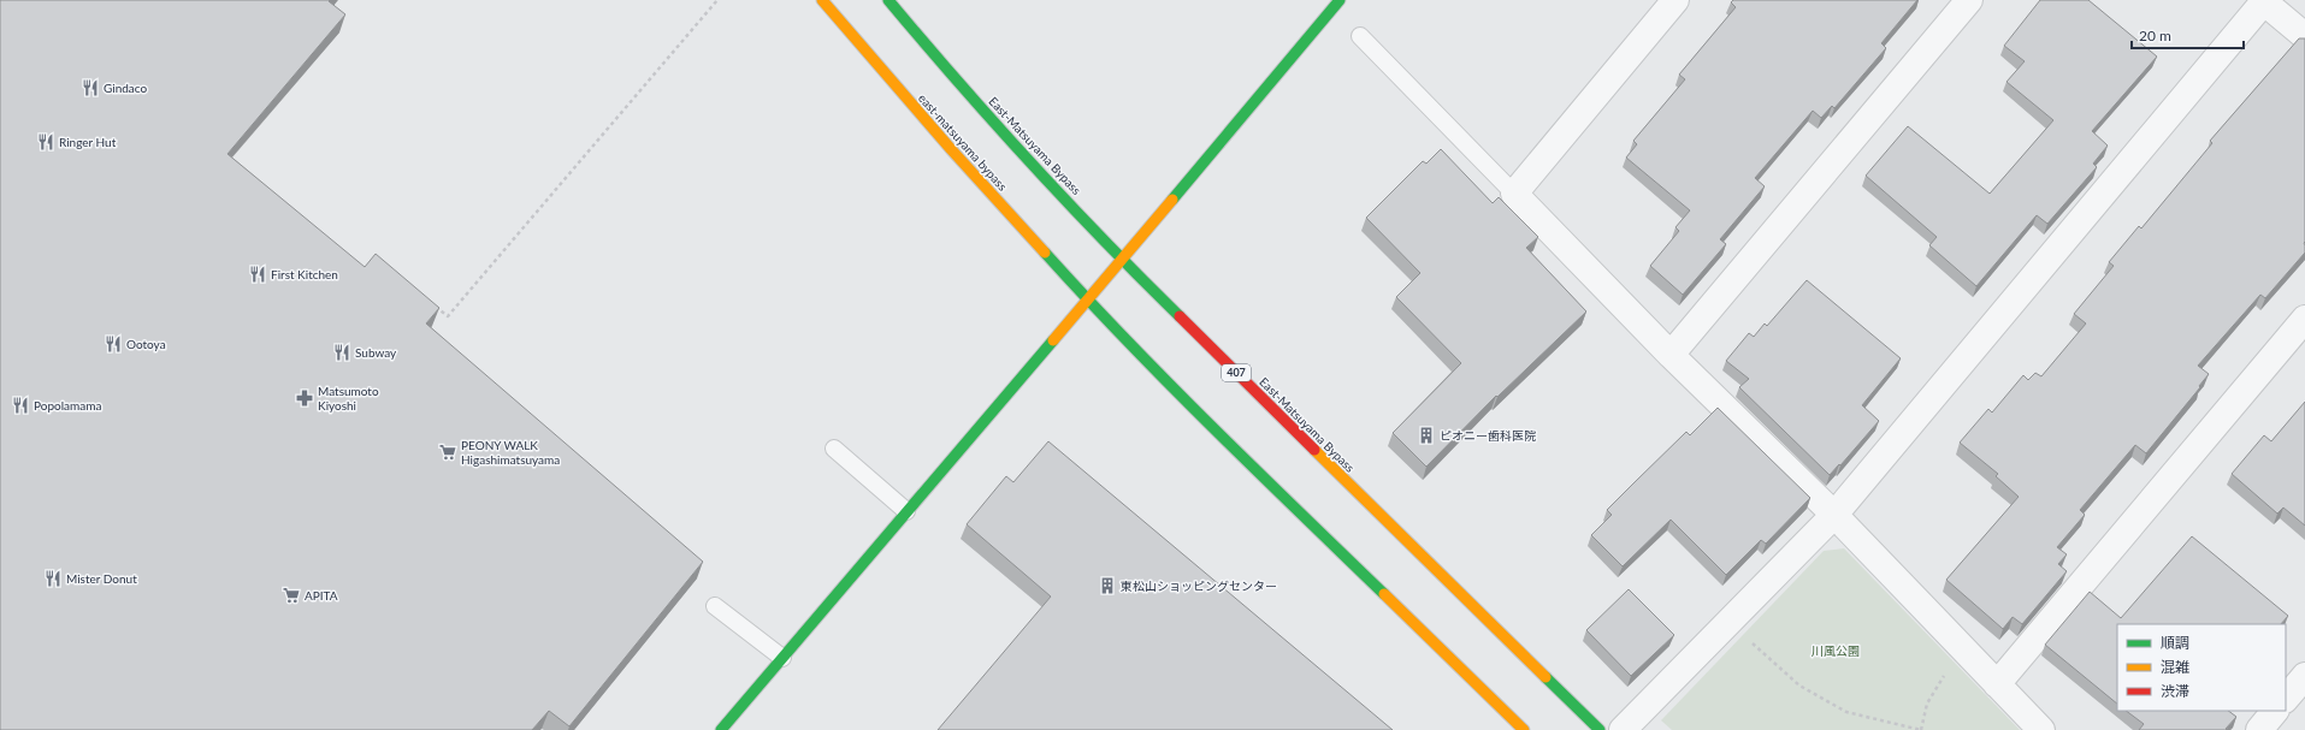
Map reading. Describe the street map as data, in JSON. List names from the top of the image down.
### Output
{
  "streets": {
    "main road": ["east-matsuyama bypass", "East-Matsuyama Bypass", "407"]
  },
  "parks": ["川風公園"],
  "places": {
    "restaurant": [
      "Gindaco",
      "Ringer Hut",
      "First Kitchen",
      "Ootoya",
      "Subway",
      "Popolamama",
      "Mister Donut"
    ],
    "pharmacy": ["Matsumoto Kiyoshi"],
    "building": ["ピオニー歯科医院", "東松山ショッピングセンター"],
    "supermarket": ["PEONY WALK Higashimatsuyama", "APITA"]
  },
  "legend": ["順調", "混雑", "渋滞"],
  "scale_bar": "20 m"
}
